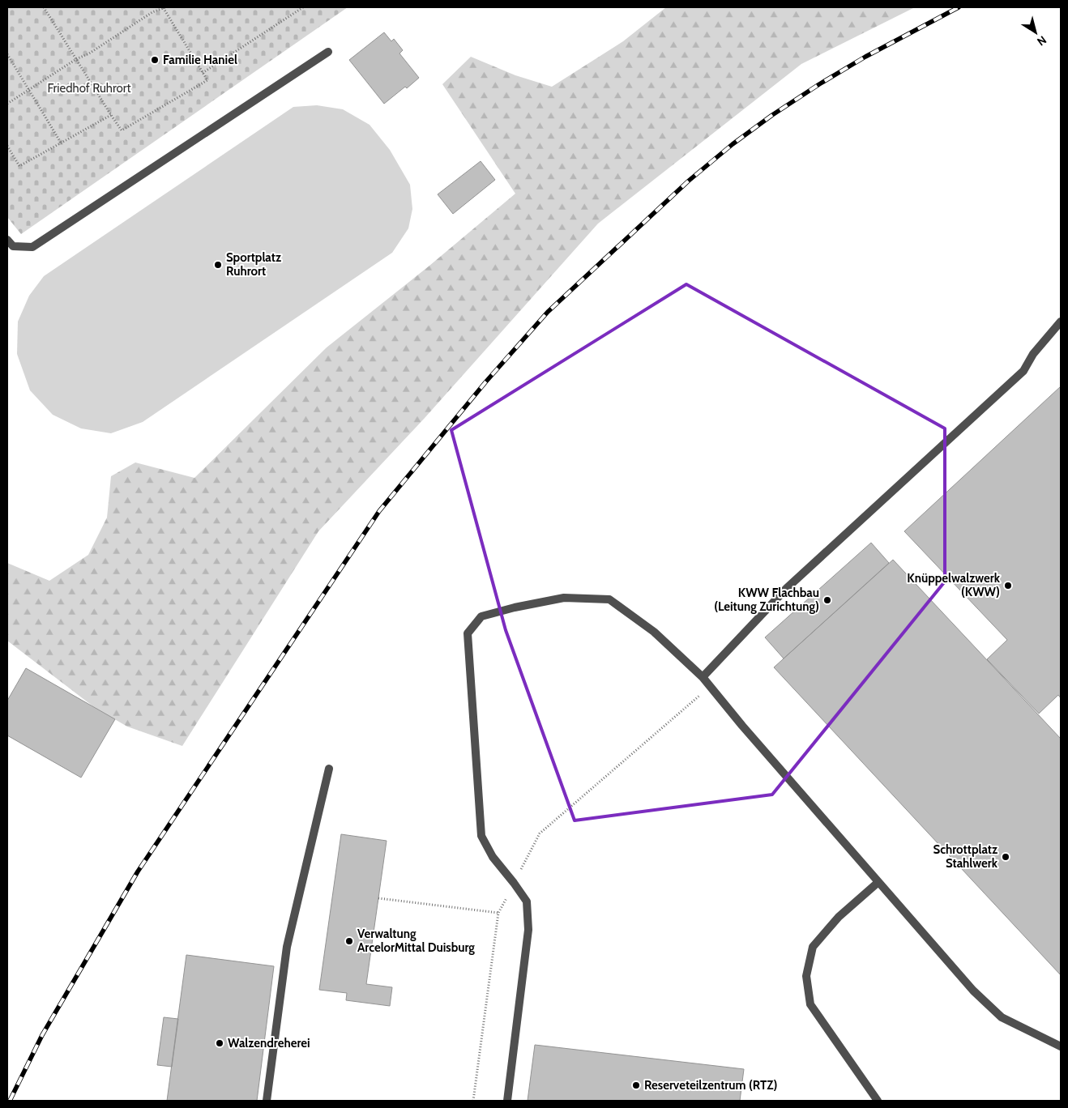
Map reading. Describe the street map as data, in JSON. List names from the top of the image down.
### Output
{
  "parks": ["Friedhof Ruhrort"],
  "places": [
    "Familie Haniel",
    "Sportplatz Ruhrort",
    "Knüppelwalzwerk (KWW)",
    "KWW Flachbau (Leitung Zurichtung)",
    "Schrottplatz Stahlwerk",
    "Verwaltung ArcelorMittal Duisburg",
    "Walzendreherei",
    "Reserveteilzentrum (RTZ)"
  ],
  "north": "bottom right"
}
